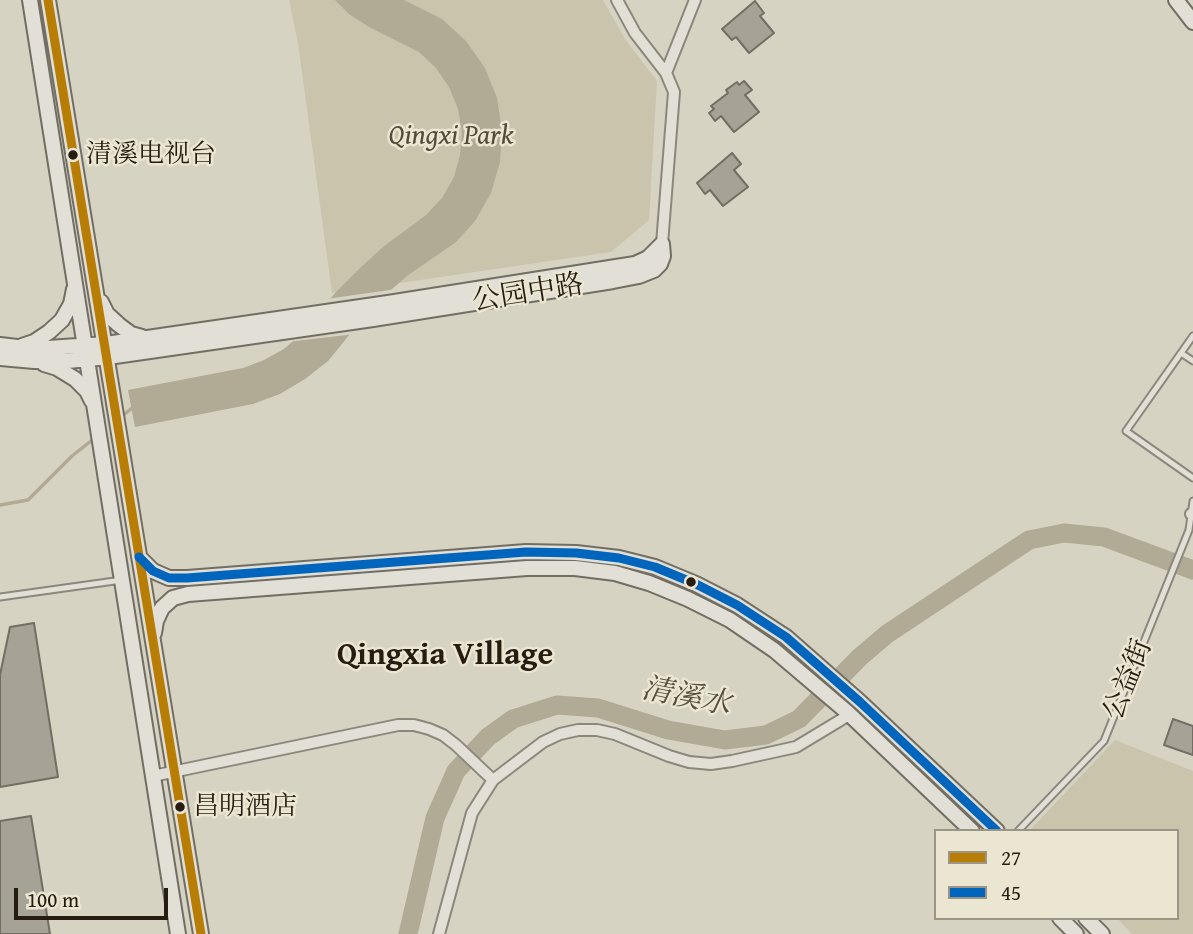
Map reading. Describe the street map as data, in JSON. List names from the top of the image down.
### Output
{
  "streets": {
    "street": ["公园中路"],
    "lane": ["公益街"]
  },
  "districts": ["Qingxia Village"],
  "water": ["清溪水"],
  "parks": ["Qingxi Park"],
  "places": ["清溪电视台", "昌明酒店"],
  "lines": ["transit line 27", "transit line 45"],
  "legend": ["27", "45"],
  "scale_bar": "100 m"
}
